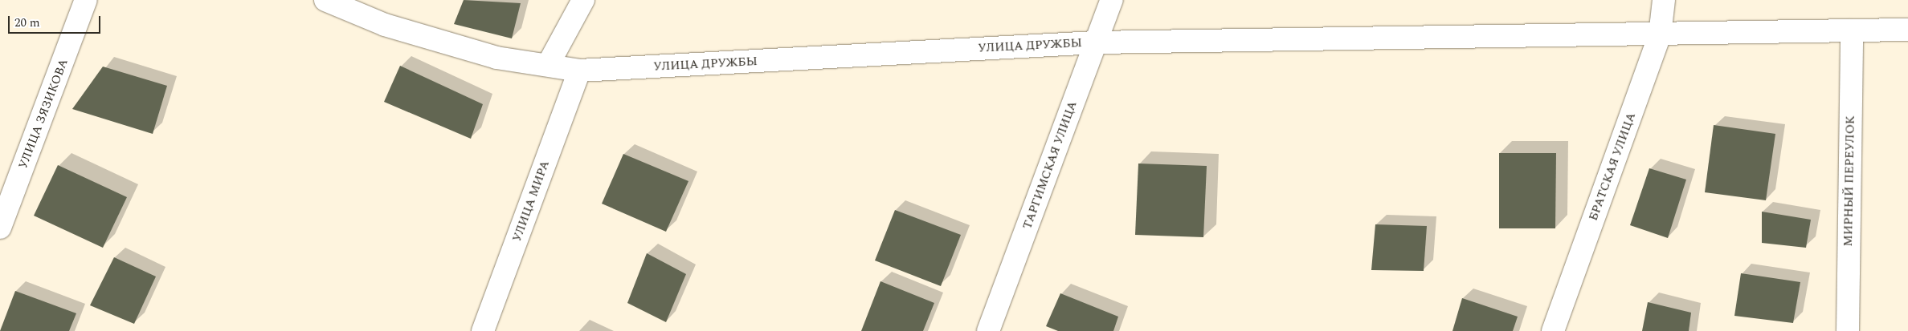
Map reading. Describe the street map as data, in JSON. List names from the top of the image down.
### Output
{
  "streets": {
    "street": [
      "УЛИЦА ДРУЖБЫ",
      "УЛИЦА ЗЯЗИКОВА",
      "ТАРГИМСКАЯ УЛИЦА",
      "БРАТСКАЯ УЛИЦА",
      "МИРНЫЙ ПЕРЕУЛОК",
      "УЛИЦА МИРА"
    ]
  },
  "crossings": [
    ["УЛИЦА ДРУЖБЫ", "ТАРГИМСКАЯ УЛИЦА"],
    ["УЛИЦА ДРУЖБЫ", "БРАТСКАЯ УЛИЦА"],
    ["УЛИЦА ДРУЖБЫ", "МИРНЫЙ ПЕРЕУЛОК"],
    ["УЛИЦА ДРУЖБЫ", "УЛИЦА МИРА"]
  ],
  "scale_bar": "20 m"
}
